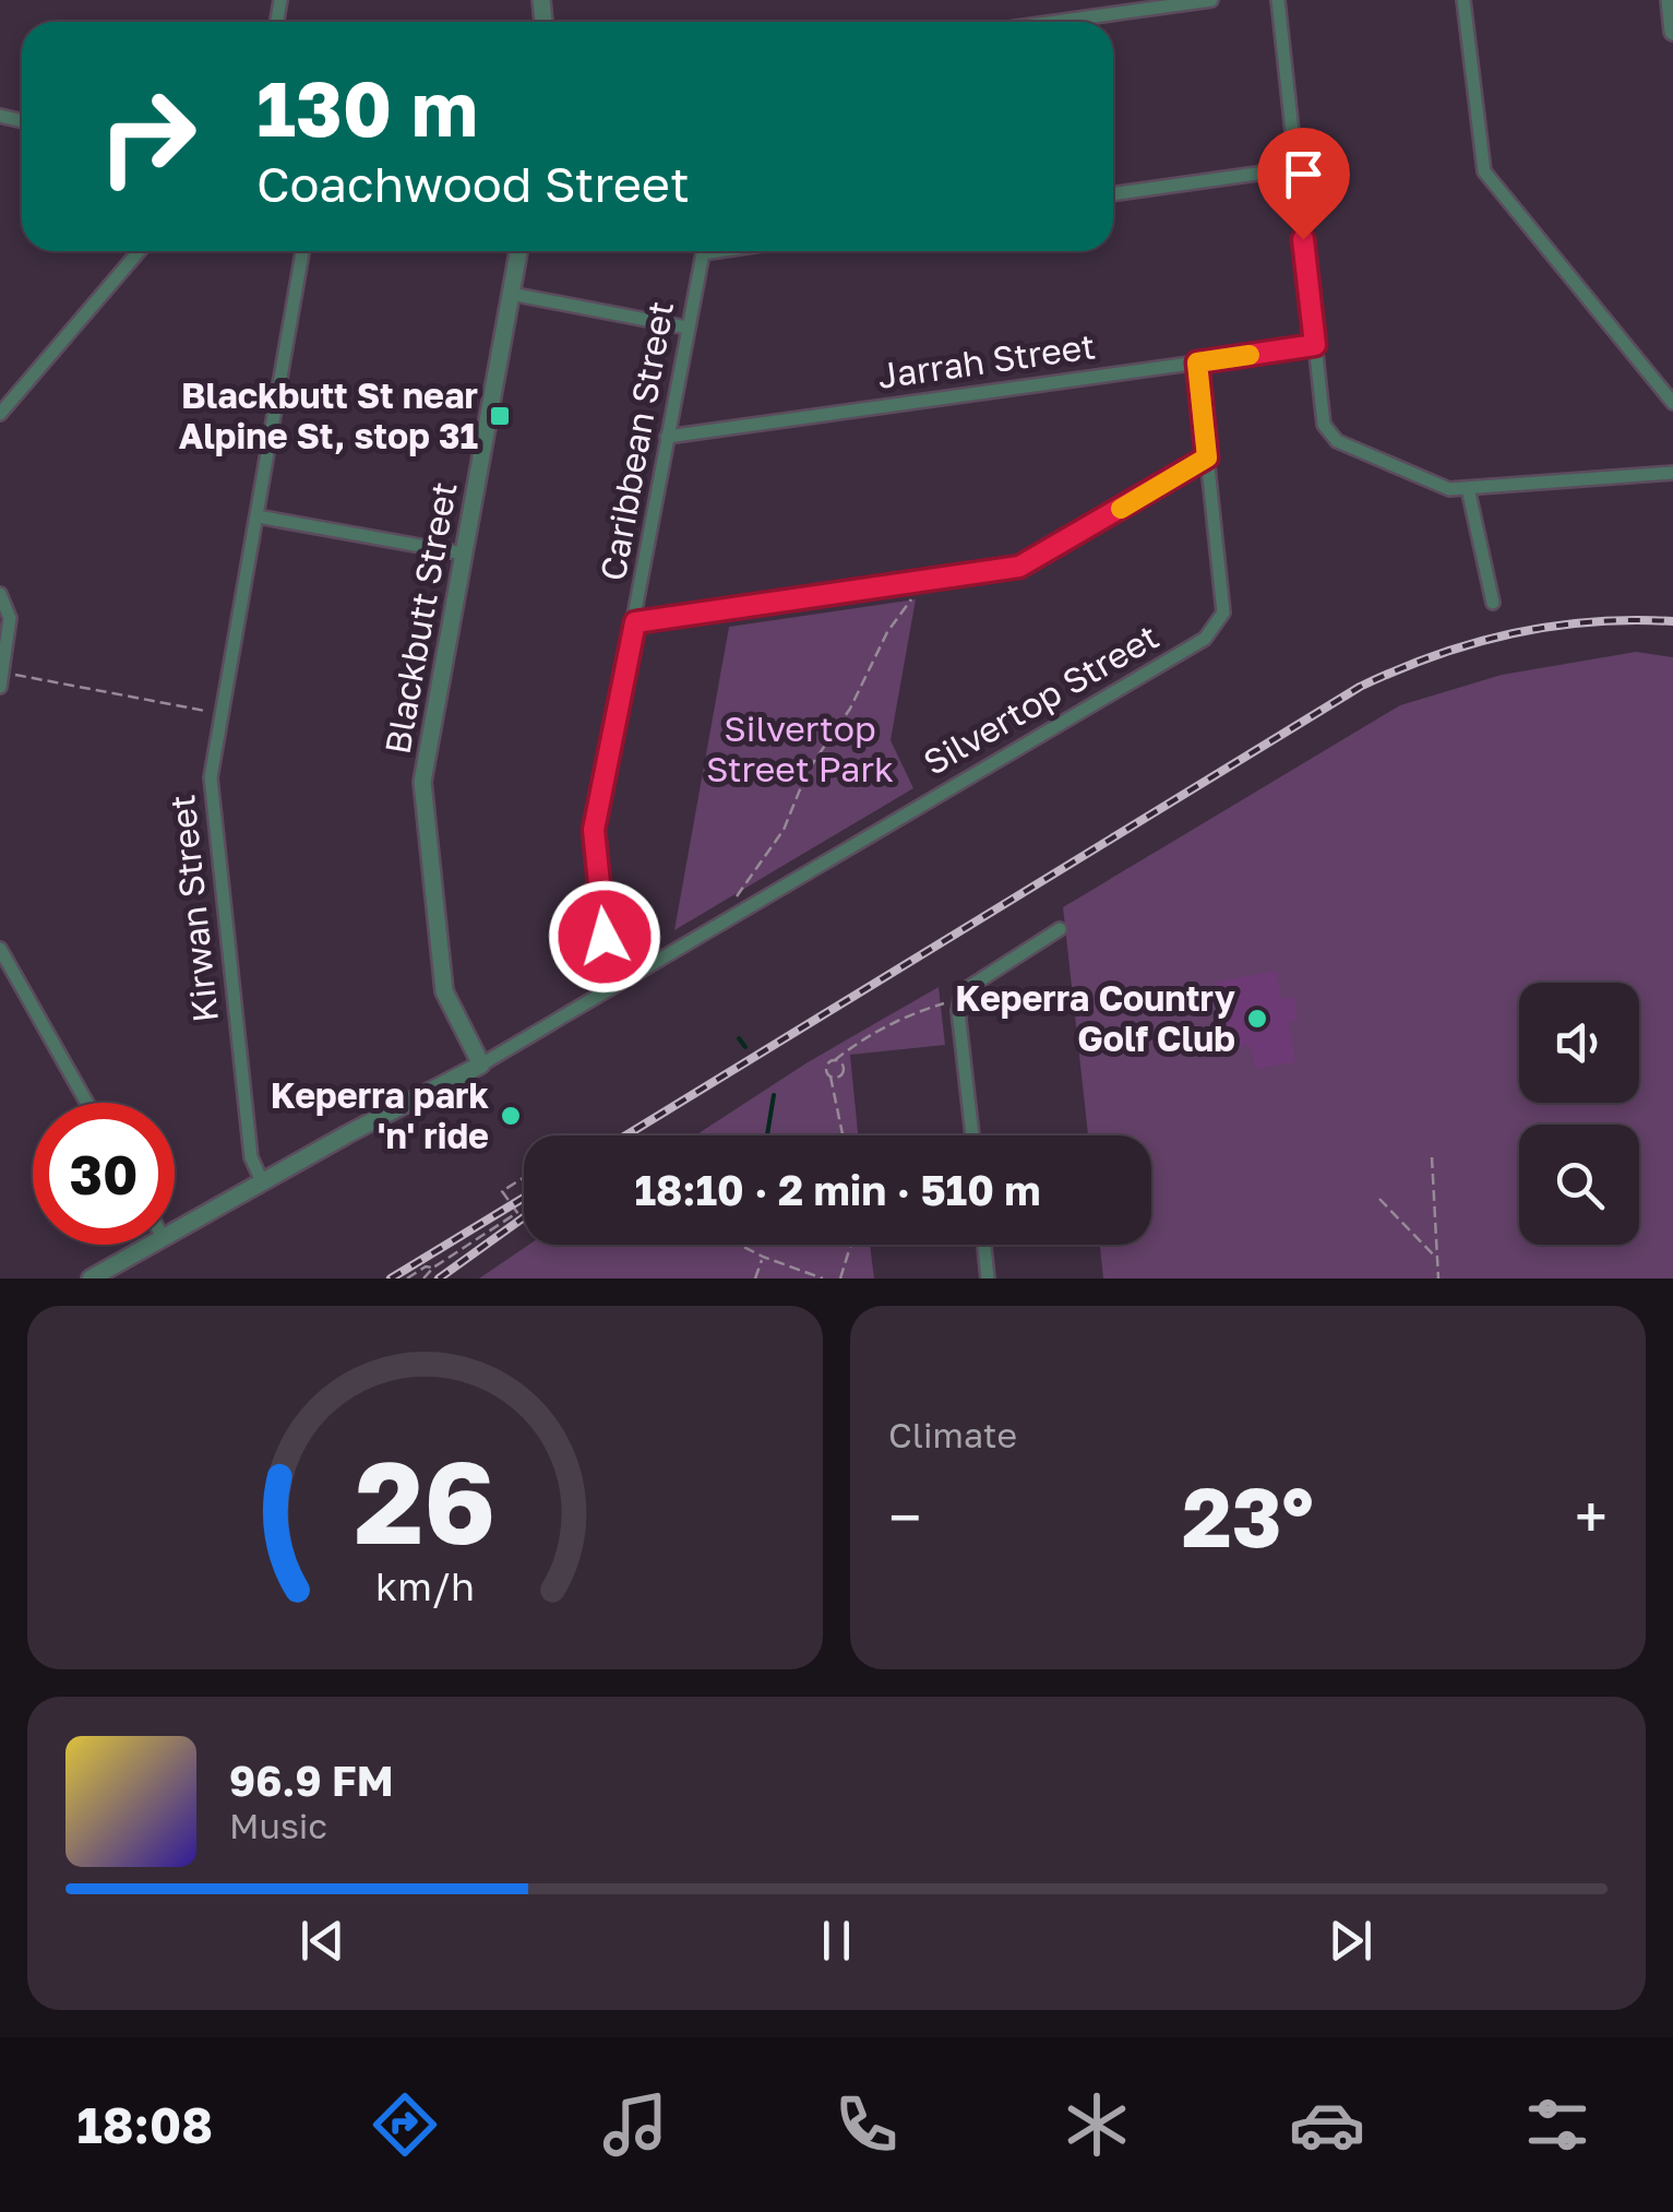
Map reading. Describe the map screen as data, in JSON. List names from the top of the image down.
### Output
{
  "streets": {
    "street": [
      "Jarrah Street",
      "Caribbean Street",
      "Blackbutt Street",
      "Silvertop Street",
      "Kirwan Street"
    ]
  },
  "crossings": [
    ["Jarrah Street", "Caribbean Street"],
    ["Jarrah Street", "Silvertop Street"],
    ["Caribbean Street", "Silvertop Street"],
    ["Blackbutt Street", "Silvertop Street"],
    ["Silvertop Street", "Kirwan Street"]
  ],
  "parks": ["Silvertop Street Park"],
  "places": {
    "transit": ["Blackbutt St near Alpine St, stop 31"],
    "other": ["Keperra Country Golf Club", "Keperra park 'n' ride"]
  },
  "page": {
    "turn": ["130 m", "Coachwood Street"],
    "limit": "30",
    "trip": "18:10 · 2 min · 510 m",
    "tile": "Climate",
    "heat": ["−", "23°", "+"],
    "song": ["96.9 FM", "Music"],
    "tabs": "18:08",
    "gauge": ["26", "km/h"]
  }
}
